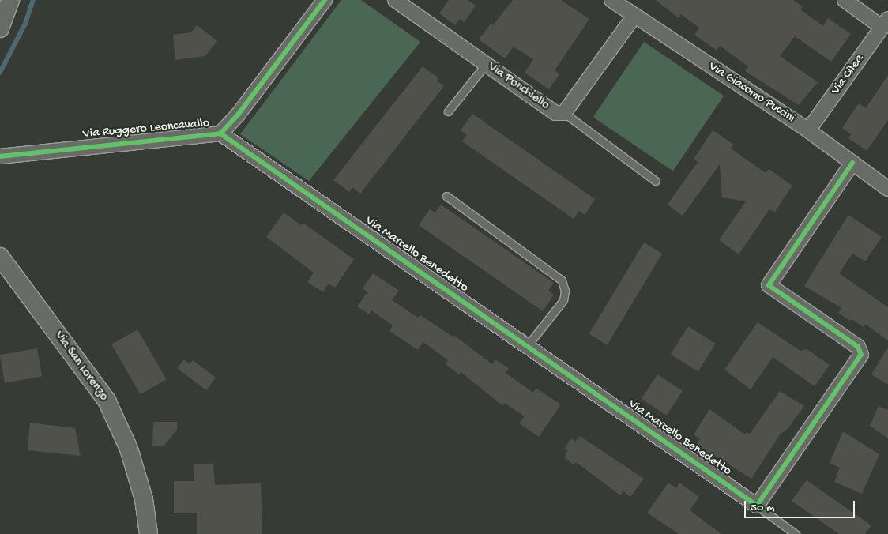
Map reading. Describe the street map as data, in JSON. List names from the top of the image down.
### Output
{
  "streets": {
    "street": [
      "Via Cilea",
      "Via Ponchiello",
      "Via Giacomo Puccini",
      "Via Ruggero Leoncavallo",
      "Via Marcello Benedetto",
      "Via San Lorenzo"
    ]
  },
  "crossings": [
    ["Via Cilea", "Via Giacomo Puccini"],
    ["Via Ponchiello", "Via Giacomo Puccini"],
    ["Via Ruggero Leoncavallo", "Via Marcello Benedetto"]
  ],
  "scale_bar": "50 m"
}
